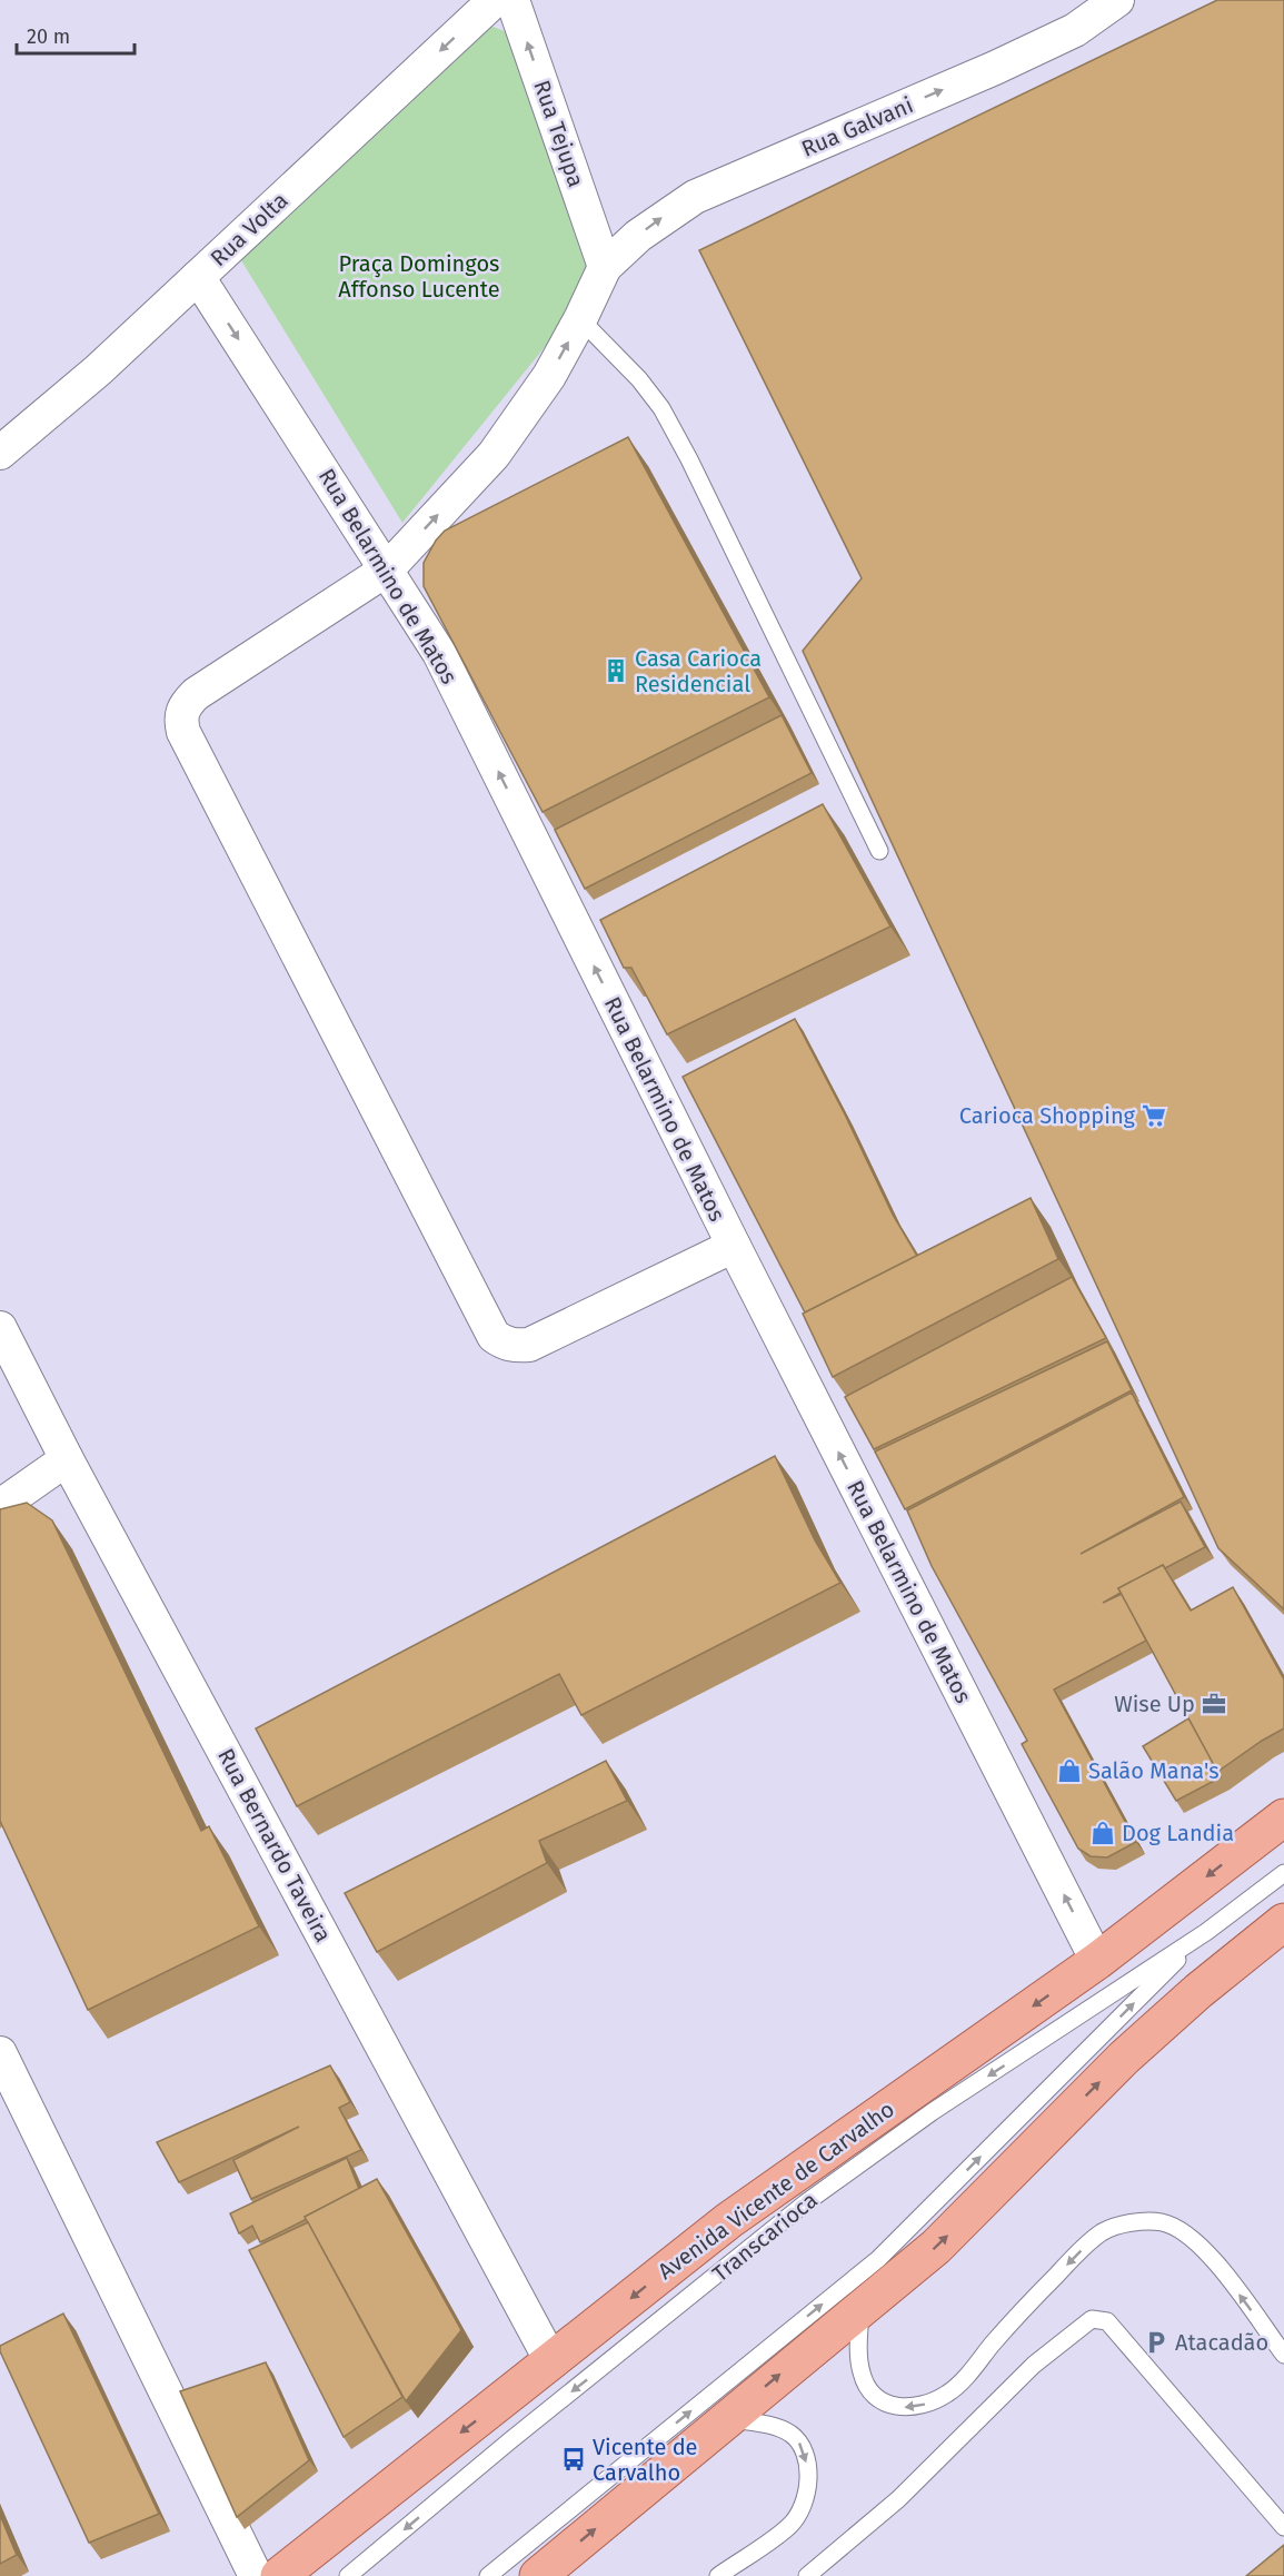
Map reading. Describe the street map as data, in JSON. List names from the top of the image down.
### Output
{
  "streets": {
    "main road": ["Avenida Vicente de Carvalho"],
    "street": [
      "Rua Galvani",
      "Rua Tejupa",
      "Rua Volta",
      "Rua Belarmino de Matos",
      "Rua Bernardo Taveira"
    ],
    "lane": ["Transcarioca"]
  },
  "crossings": [
    ["Rua Galvani", "Rua Tejupa"],
    ["Rua Volta", "Rua Belarmino de Matos"],
    ["Rua Belarmino de Matos", "Avenida Vicente de Carvalho"],
    ["Rua Bernardo Taveira", "Avenida Vicente de Carvalho"]
  ],
  "one_way": ["Rua Galvani", "Rua Tejupa", "Rua Volta"],
  "parks": ["Praça Domingos Affonso Lucente"],
  "places": {
    "building": ["Casa Carioca Residencial"],
    "supermarket": ["Carioca Shopping"],
    "office": ["Wise Up"],
    "shop": ["Salão Mana's", "Dog Landia"],
    "parking": ["Atacadão"],
    "bus stop": ["Vicente de Carvalho"]
  },
  "scale_bar": "20 m"
}
